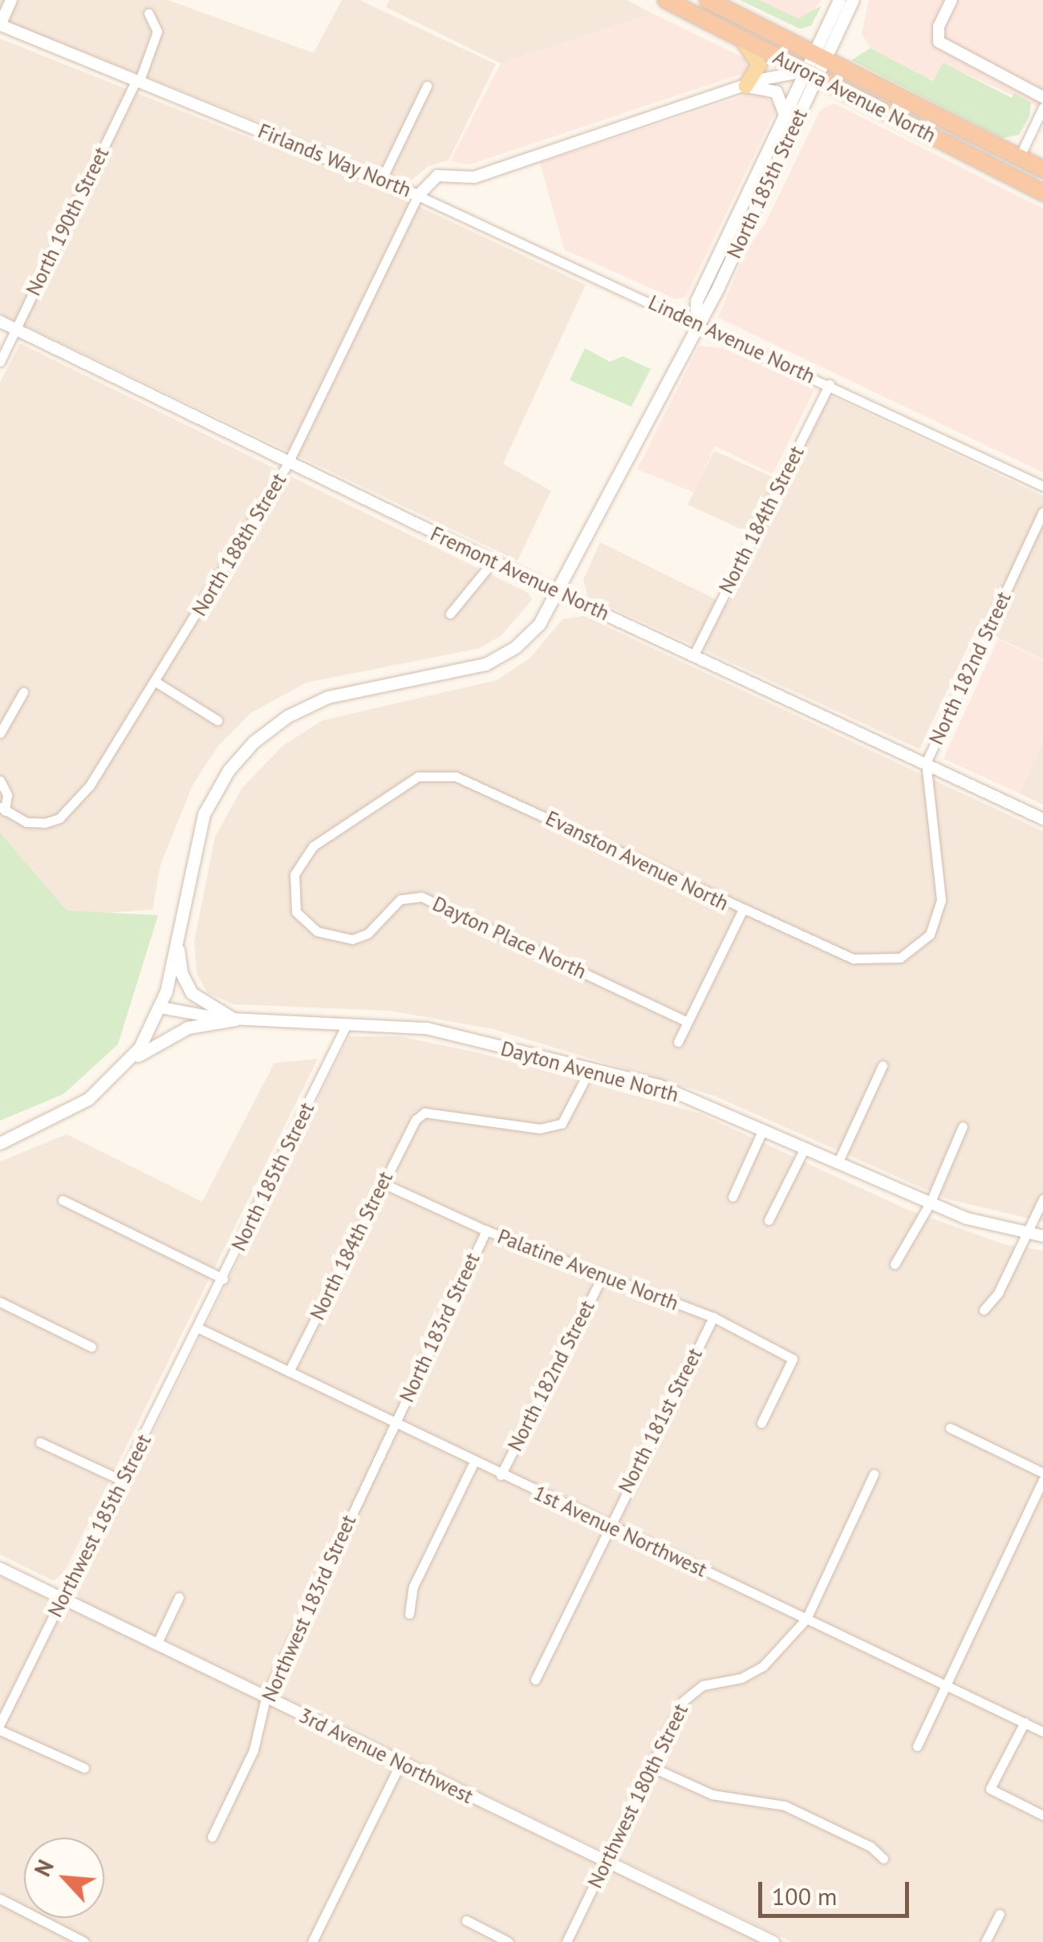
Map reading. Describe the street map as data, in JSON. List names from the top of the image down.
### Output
{
  "streets": {
    "highway": ["Aurora Avenue North"],
    "main road": ["North 185th Street"],
    "street": [
      "Firlands Way North",
      "North 190th Street",
      "Linden Avenue North",
      "North 184th Street",
      "North 188th Street",
      "Fremont Avenue North",
      "North 182nd Street",
      "Evanston Avenue North",
      "Dayton Place North",
      "Dayton Avenue North",
      "Palatine Avenue North",
      "North 183rd Street",
      "North 181st Street",
      "Northwest 185th Street",
      "1st Avenue Northwest",
      "Northwest 183rd Street",
      "3rd Avenue Northwest",
      "Northwest 180th Street"
    ]
  },
  "crossings": [
    ["Aurora Avenue North", "Firlands Way North"],
    ["Aurora Avenue North", "North 185th Street"],
    ["Firlands Way North", "North 185th Street"],
    ["Firlands Way North", "North 190th Street"],
    ["Firlands Way North", "Linden Avenue North"],
    ["Firlands Way North", "North 188th Street"],
    ["North 185th Street", "Linden Avenue North"],
    ["North 185th Street", "Fremont Avenue North"],
    ["North 185th Street", "Dayton Avenue North"],
    ["North 185th Street", "Northwest 185th Street"],
    ["North 185th Street", "1st Avenue Northwest"],
    ["North 190th Street", "Fremont Avenue North"],
    ["Linden Avenue North", "North 184th Street"],
    ["Linden Avenue North", "North 188th Street"],
    ["North 184th Street", "Fremont Avenue North"],
    ["North 184th Street", "Dayton Avenue North"],
    ["North 184th Street", "Palatine Avenue North"],
    ["North 184th Street", "1st Avenue Northwest"],
    ["North 188th Street", "Fremont Avenue North"],
    ["Fremont Avenue North", "North 182nd Street"],
    ["North 182nd Street", "Evanston Avenue North"],
    ["North 182nd Street", "Palatine Avenue North"],
    ["North 182nd Street", "1st Avenue Northwest"],
    ["Evanston Avenue North", "Dayton Place North"],
    ["Palatine Avenue North", "North 183rd Street"],
    ["Palatine Avenue North", "North 181st Street"],
    ["North 183rd Street", "1st Avenue Northwest"],
    ["North 183rd Street", "Northwest 183rd Street"],
    ["North 181st Street", "1st Avenue Northwest"],
    ["Northwest 185th Street", "1st Avenue Northwest"],
    ["Northwest 185th Street", "3rd Avenue Northwest"],
    ["1st Avenue Northwest", "Northwest 183rd Street"],
    ["1st Avenue Northwest", "Northwest 180th Street"],
    ["Northwest 183rd Street", "3rd Avenue Northwest"],
    ["3rd Avenue Northwest", "Northwest 180th Street"]
  ],
  "scale_bar": "100 m",
  "north": "top left"
}
